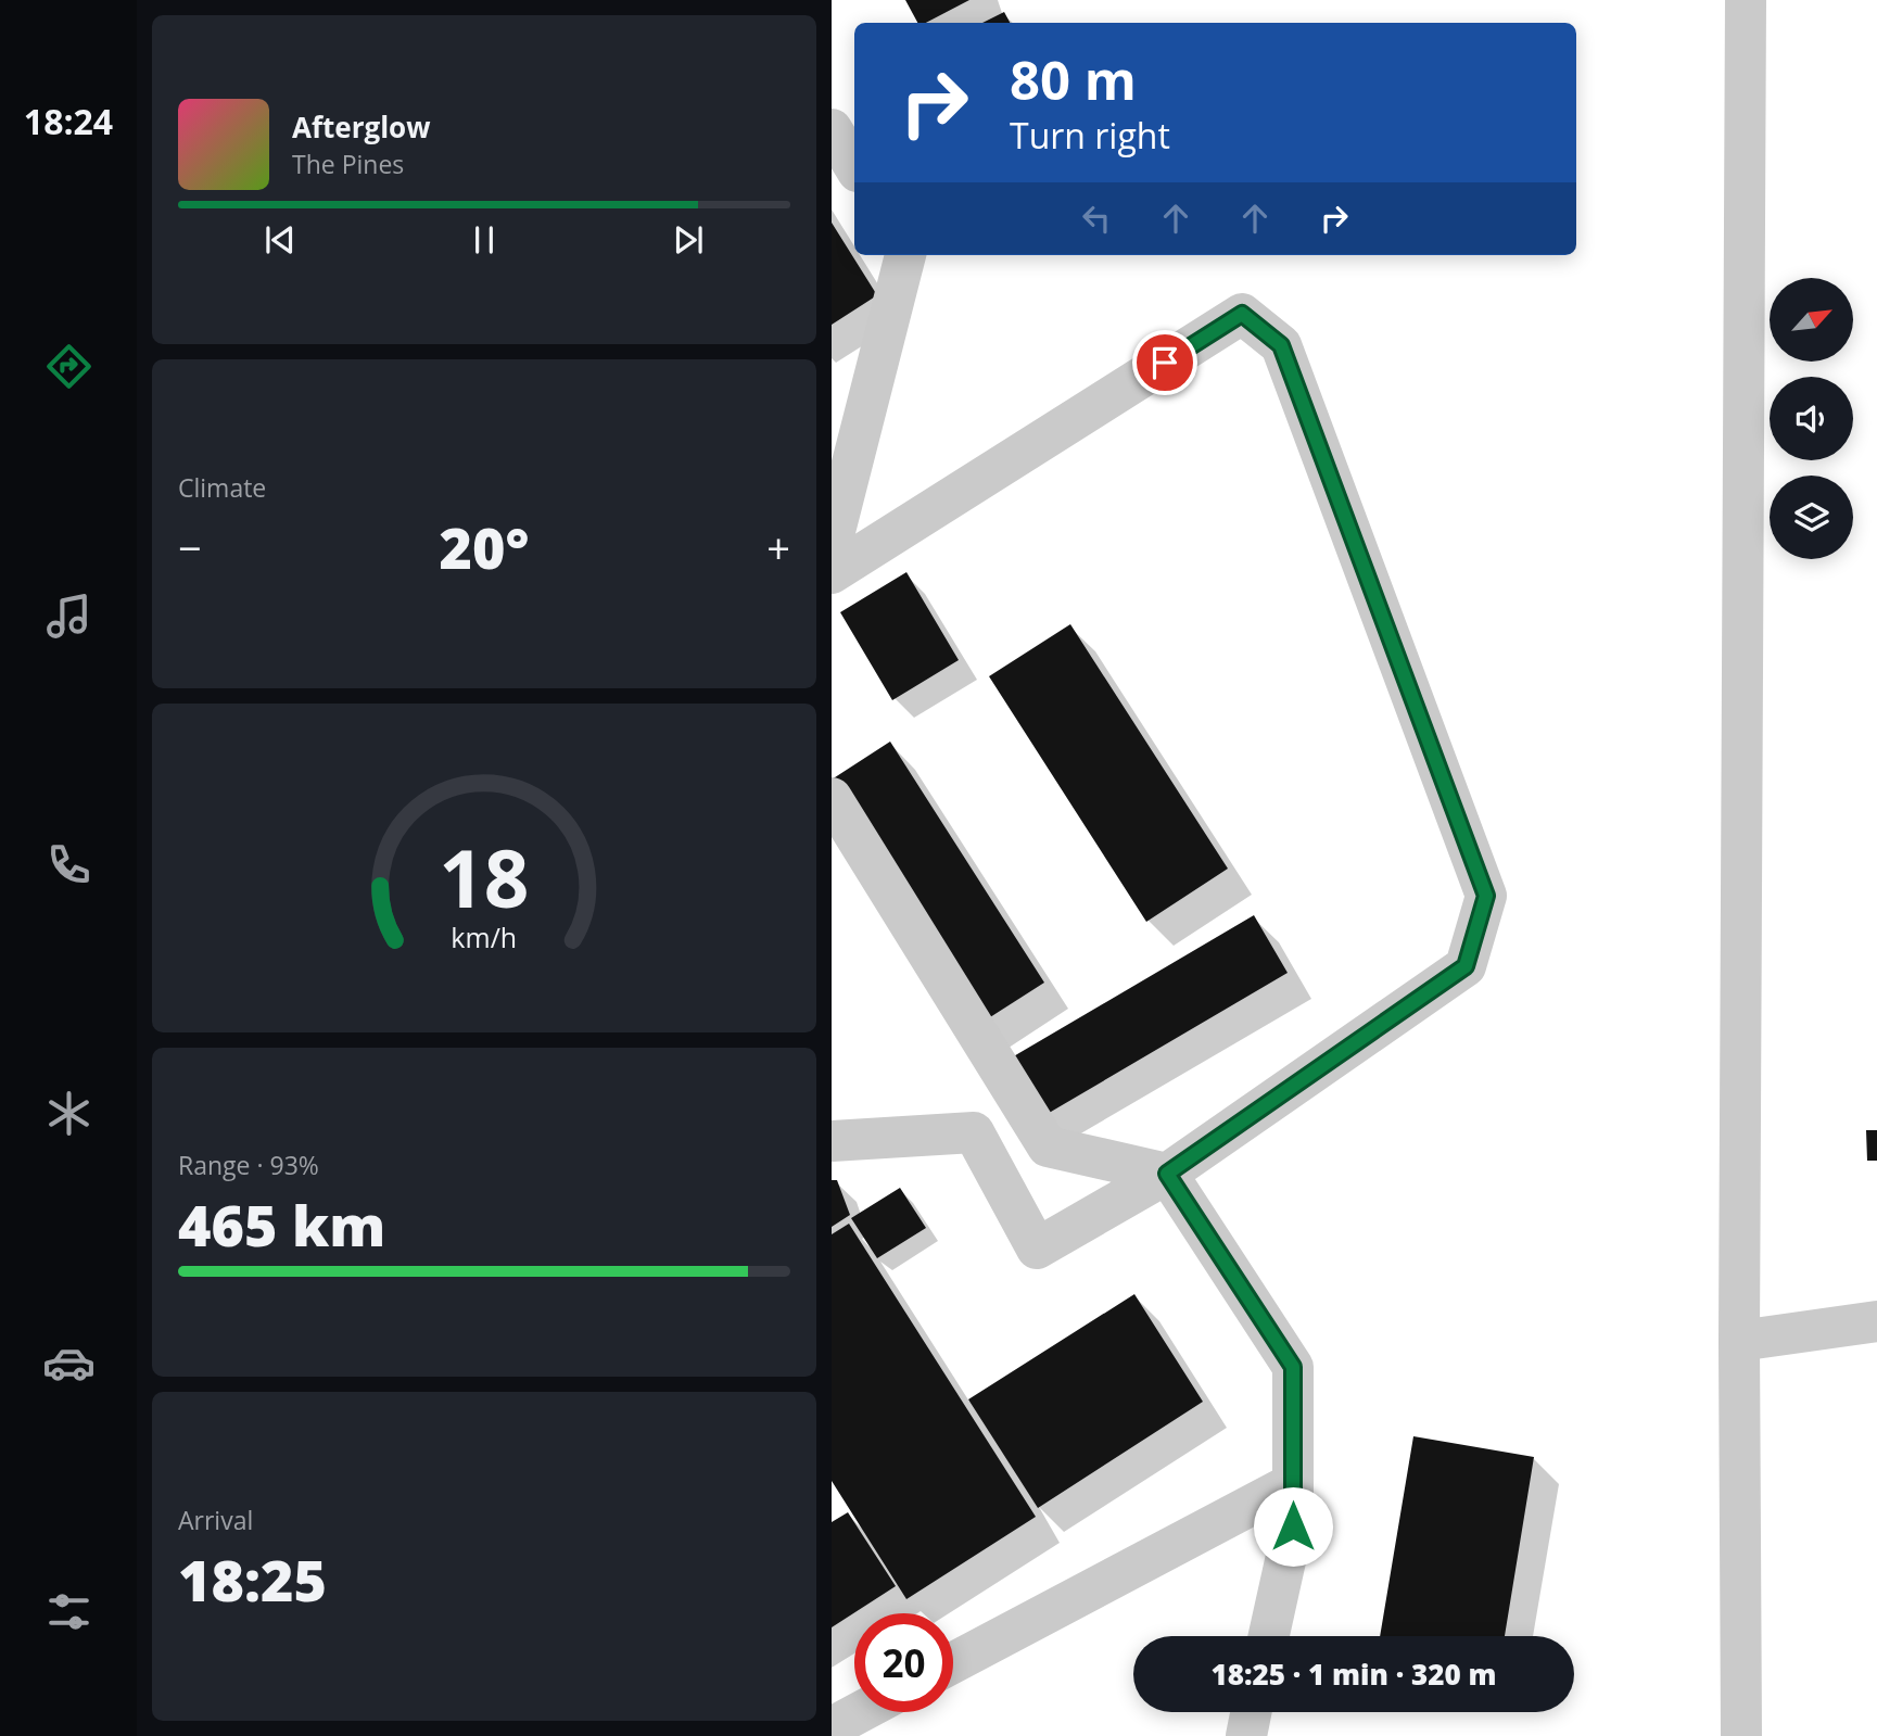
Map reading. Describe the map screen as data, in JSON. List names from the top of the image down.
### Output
{
  "north": "top right",
  "page": {
    "tabs": "18:24",
    "turn": ["80 m", "Turn right"],
    "song": ["Afterglow", "The Pines"],
    "tile": [
      "Climate",
      ["Range · 93%", "465 km"],
      ["Arrival", "18:25"]
    ],
    "heat": ["−", "20°", "+"],
    "limit": "20",
    "trip": "18:25 · 1 min · 320 m",
    "gauge": ["18", "km/h"]
  }
}
